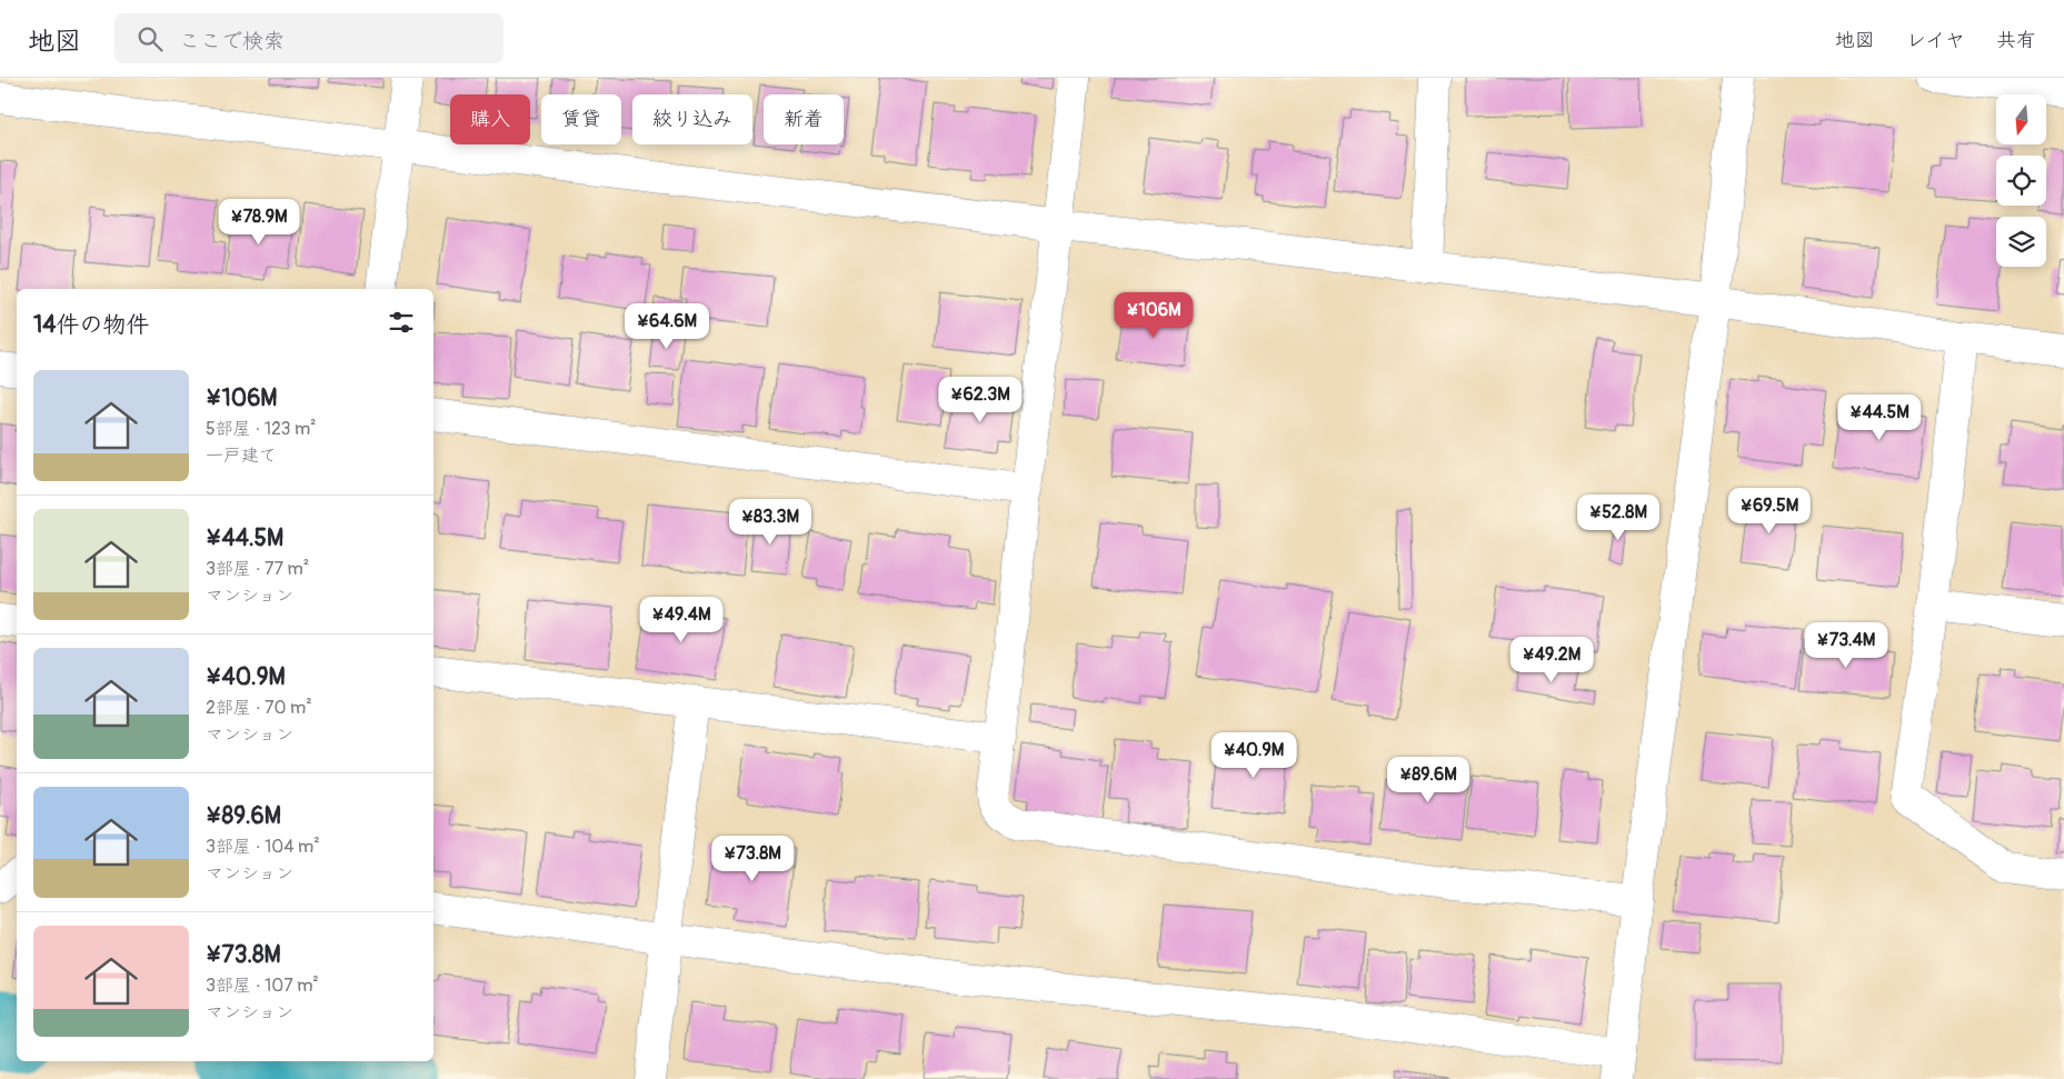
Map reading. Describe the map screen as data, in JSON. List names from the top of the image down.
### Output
{
  "north": "bottom",
  "page": {
    "header": "地図",
    "search": "ここで検索",
    "nav": ["地図", "レイヤ", "共有"],
    "chip": [
      "購入",
      "賃貸",
      "絞り込み",
      "新着"
    ],
    "price": [
      "¥78.9M",
      "¥106M",
      "¥64.6M",
      "¥62.3M",
      "¥44.5M",
      "¥69.5M",
      "¥52.8M",
      "¥83.3M",
      "¥49.4M",
      "¥73.4M",
      "¥49.2M",
      "¥40.9M",
      "¥89.6M",
      "¥73.8M"
    ],
    "heading": "14件の物件",
    "list": [
      {
        "name": "¥106M",
        "note": "5部屋 · 123 m² · 一戸建て"
      },
      {
        "name": "¥44.5M",
        "note": "3部屋 · 77 m² · マンション"
      },
      {
        "name": "¥40.9M",
        "note": "2部屋 · 70 m² · マンション"
      },
      {
        "name": "¥89.6M",
        "note": "3部屋 · 104 m² · マンション"
      },
      {
        "name": "¥73.8M",
        "note": "3部屋 · 107 m² · マンション"
      }
    ]
  }
}
